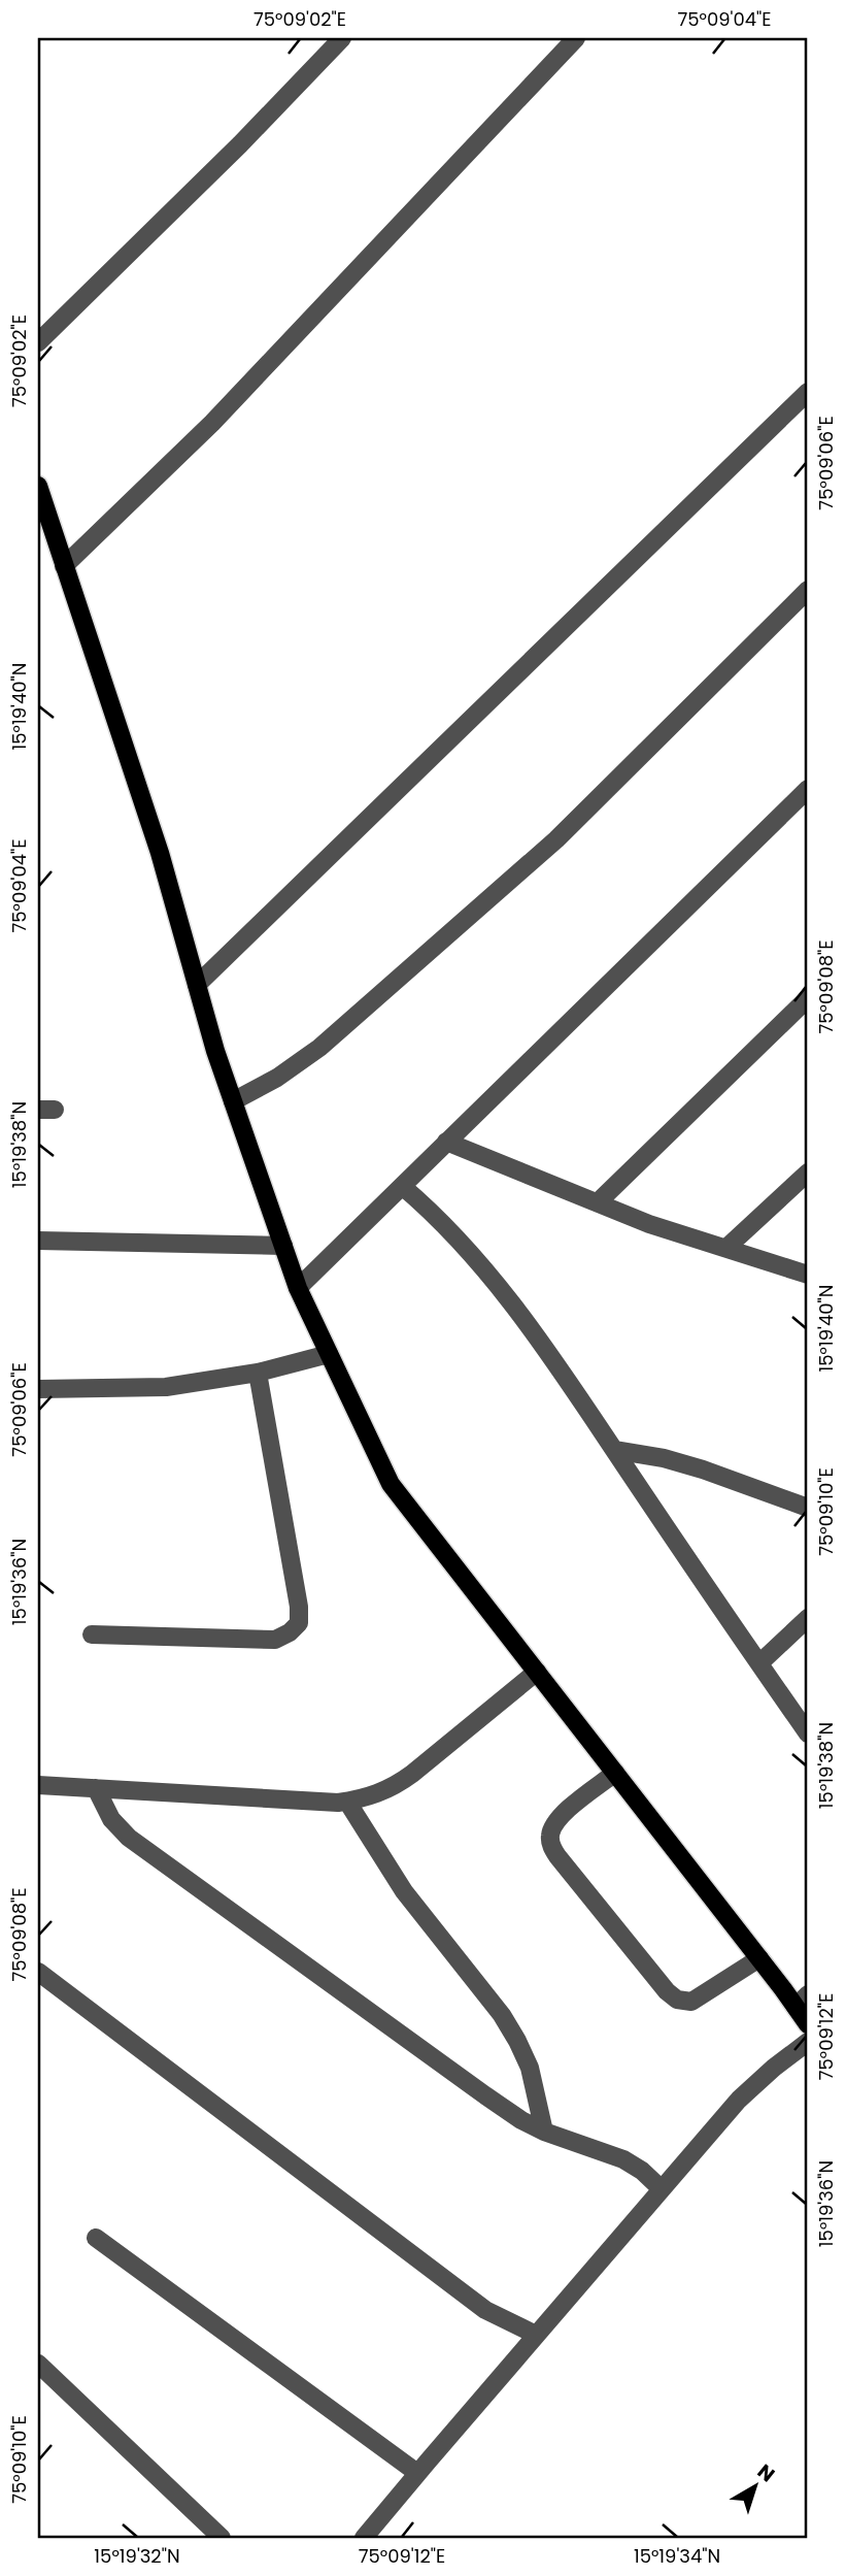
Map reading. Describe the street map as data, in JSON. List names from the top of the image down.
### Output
{
  "north": "top right",
  "coordinates": [
    "75°09'02\"E",
    "75°09'04\"E",
    "75°09'06\"E",
    "15°19'40\"N",
    "75°09'08\"E",
    "15°19'38\"N",
    "75°09'10\"E",
    "15°19'36\"N",
    "75°09'12\"E",
    "15°19'32\"N",
    "15°19'34\"N"
  ]
}
